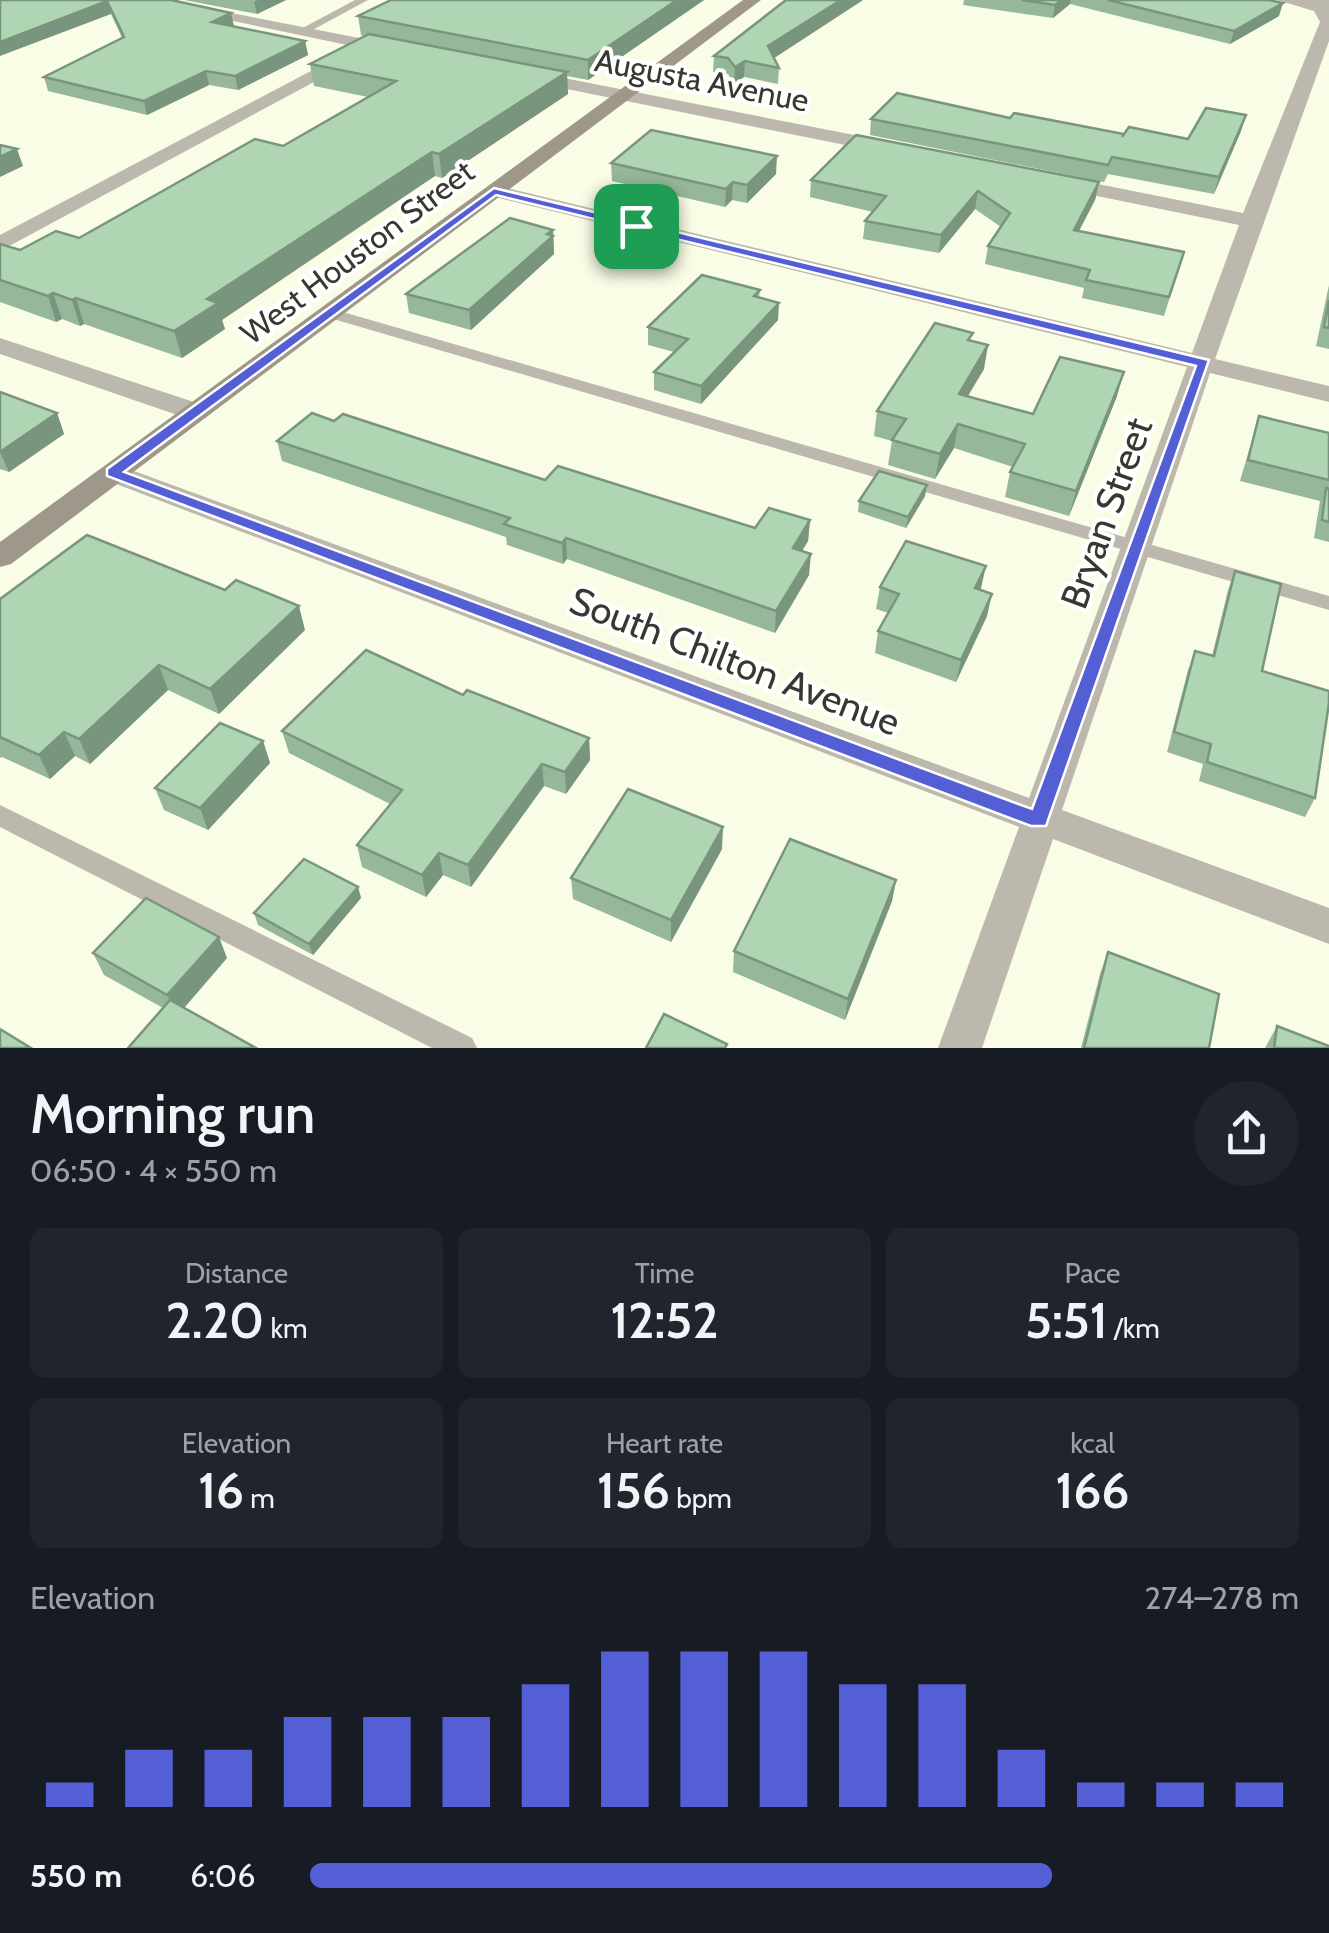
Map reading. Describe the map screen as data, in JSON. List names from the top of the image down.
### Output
{
  "streets": {
    "street": [
      "Augusta Avenue",
      "West Houston Street",
      "Bryan Street",
      "South Chilton Avenue"
    ]
  },
  "crossings": [
    ["Augusta Avenue", "West Houston Street"],
    ["West Houston Street", "South Chilton Avenue"],
    ["Bryan Street", "South Chilton Avenue"]
  ],
  "page": {
    "heading": ["Morning run", "06:50 · 4 × 550 m"],
    "stats": [
      ["Distance", "2.20 km"],
      ["Time", "12:52"],
      ["Pace", "5:51 /km"],
      ["Elevation", "16 m"],
      ["Heart rate", "156 bpm"],
      ["kcal", "166"]
    ],
    "chart": ["Elevation", "274–278 m"],
    "list": [
      {
        "name": "550 m",
        "note": "6:06"
      }
    ]
  }
}
